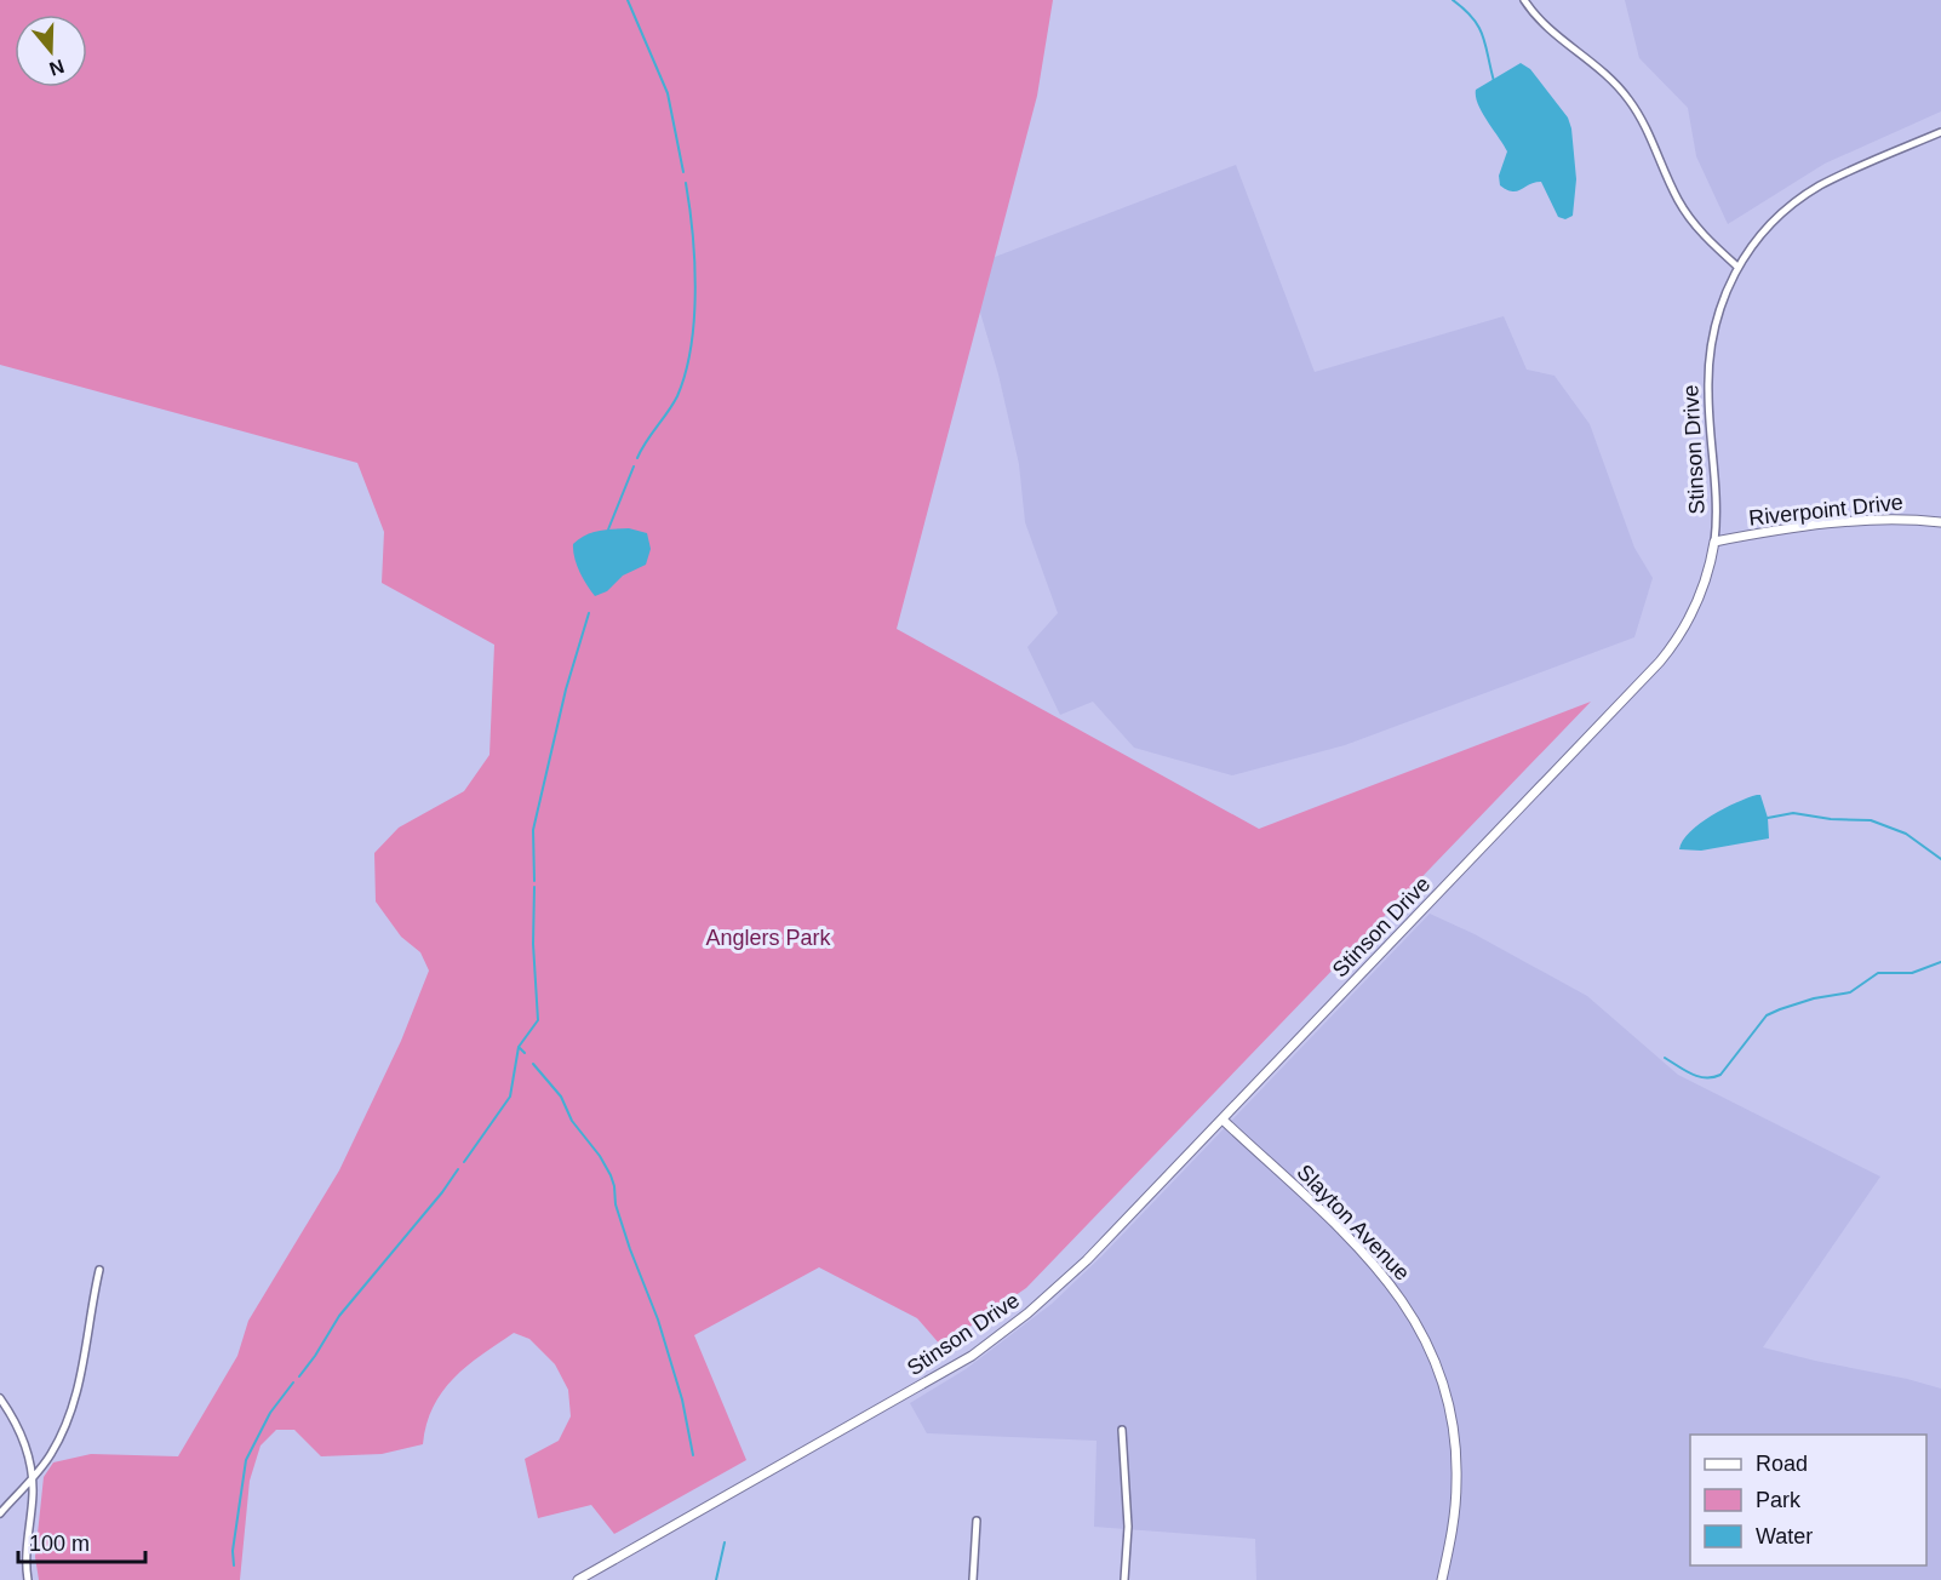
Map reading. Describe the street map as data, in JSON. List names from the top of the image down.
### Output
{
  "streets": {
    "street": ["Stinson Drive", "Riverpoint Drive", "Slayton Avenue"]
  },
  "crossings": [
    ["Stinson Drive", "Riverpoint Drive"],
    ["Stinson Drive", "Slayton Avenue"]
  ],
  "parks": ["Anglers Park"],
  "legend": ["Road", "Park", "Water"],
  "scale_bar": "100 m",
  "north": "bottom"
}
